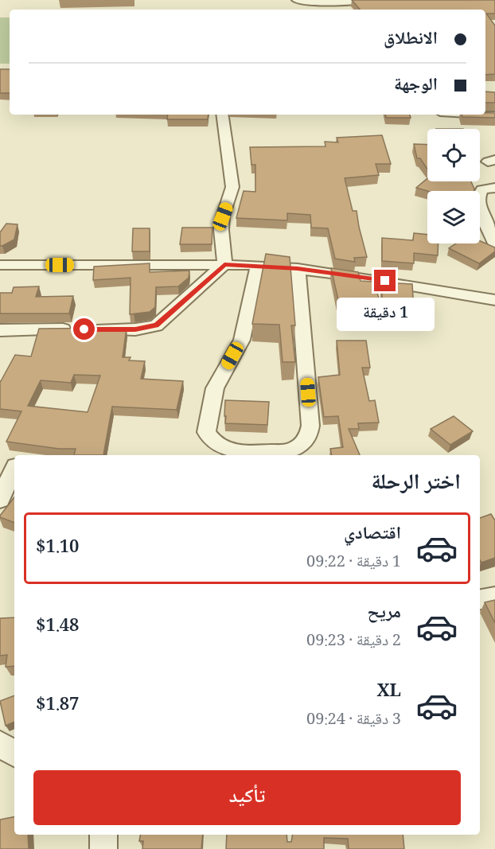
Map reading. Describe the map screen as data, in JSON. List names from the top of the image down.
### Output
{
  "page": {
    "banner": ["الانطلاق", "الوجهة"],
    "bubble": "1 دقيقة",
    "heading": "اختر الرحلة",
    "list": [
      {
        "name": "اقتصادي",
        "note": "1 دقيقة · 09:22",
        "value": "$1.10"
      },
      {
        "name": "مريح",
        "note": "2 دقيقة · 09:23",
        "value": "$1.48"
      },
      {
        "name": "XL",
        "note": "3 دقيقة · 09:24",
        "value": "$1.87"
      }
    ],
    "buttons": "تأكيد"
  }
}
